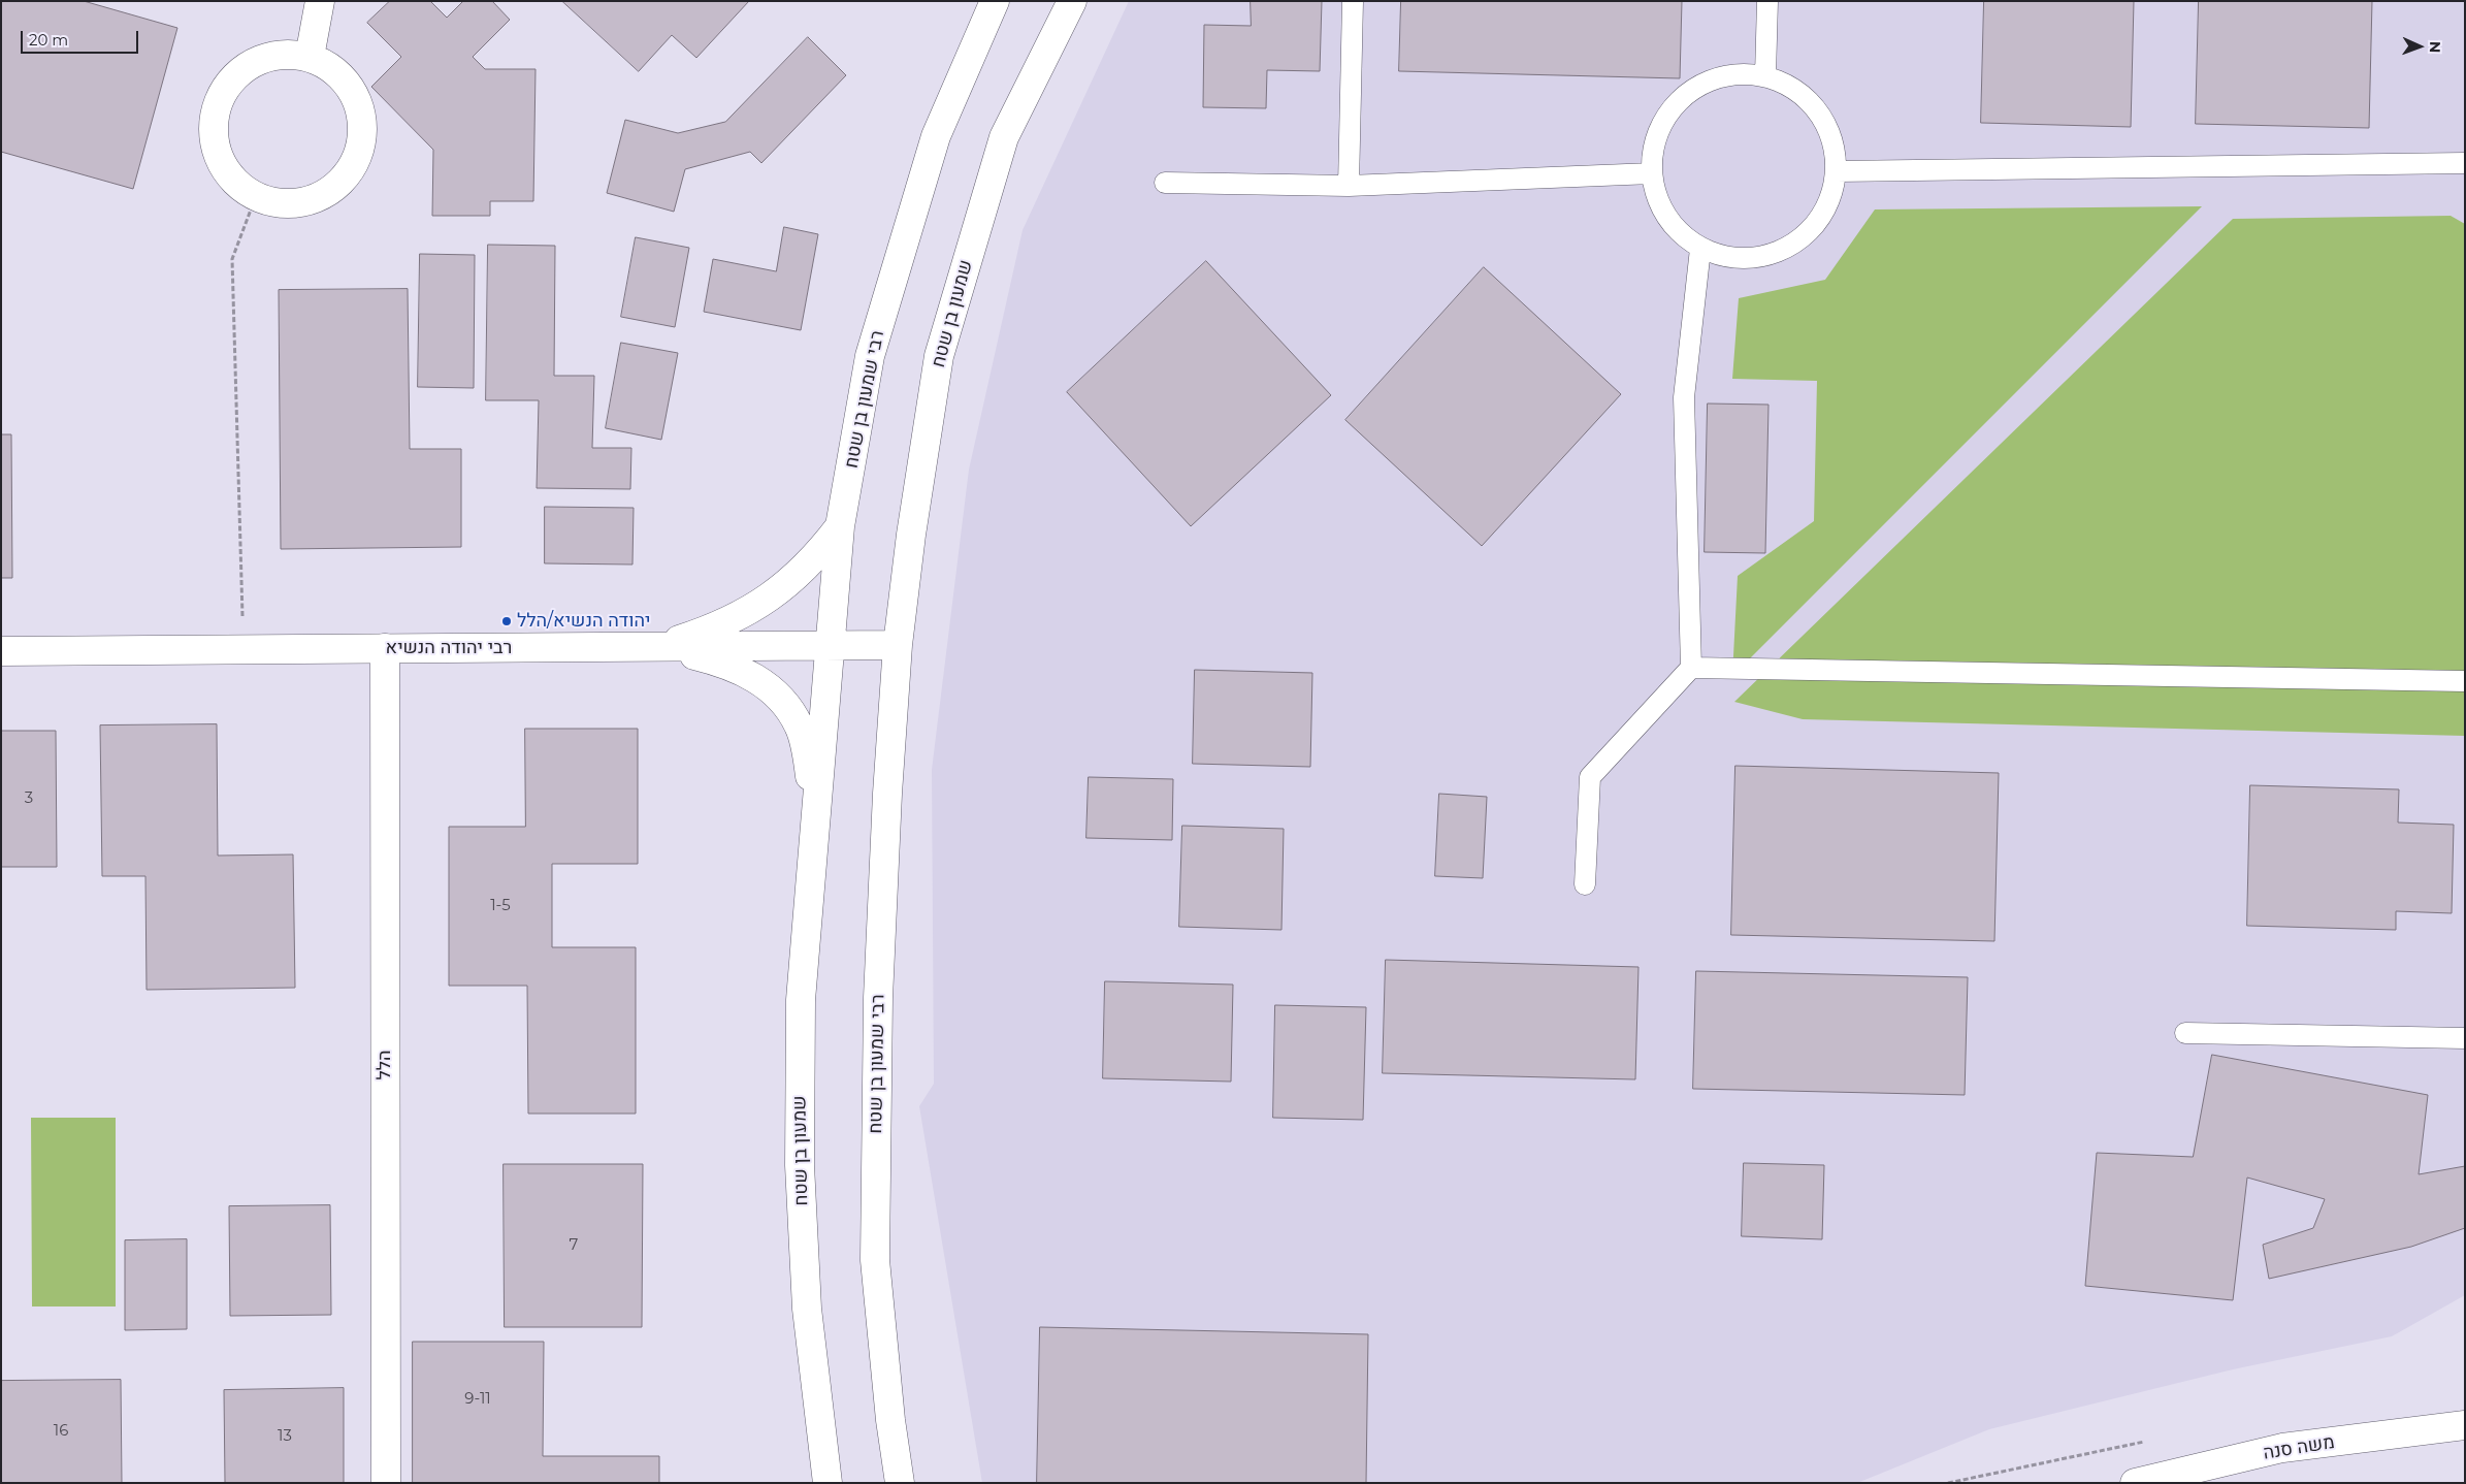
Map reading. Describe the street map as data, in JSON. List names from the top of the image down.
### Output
{
  "streets": {
    "street": [
      "שמעון בן שטח",
      "רבי שמעון בן שטח",
      "רבי יהודה הנשיא",
      "הלל",
      "משה סנה"
    ]
  },
  "crossings": [
    ["שמעון בן שטח", "רבי שמעון בן שטח"],
    ["שמעון בן שטח", "רבי יהודה הנשיא"],
    ["רבי שמעון בן שטח", "רבי יהודה הנשיא"],
    ["רבי יהודה הנשיא", "הלל"]
  ],
  "places": ["יהודה הנשיא/הלל"],
  "house_numbers": [
    "3",
    "1-5",
    "7",
    "9-11",
    "16",
    "13"
  ],
  "scale_bar": "20 m",
  "north": "right"
}
